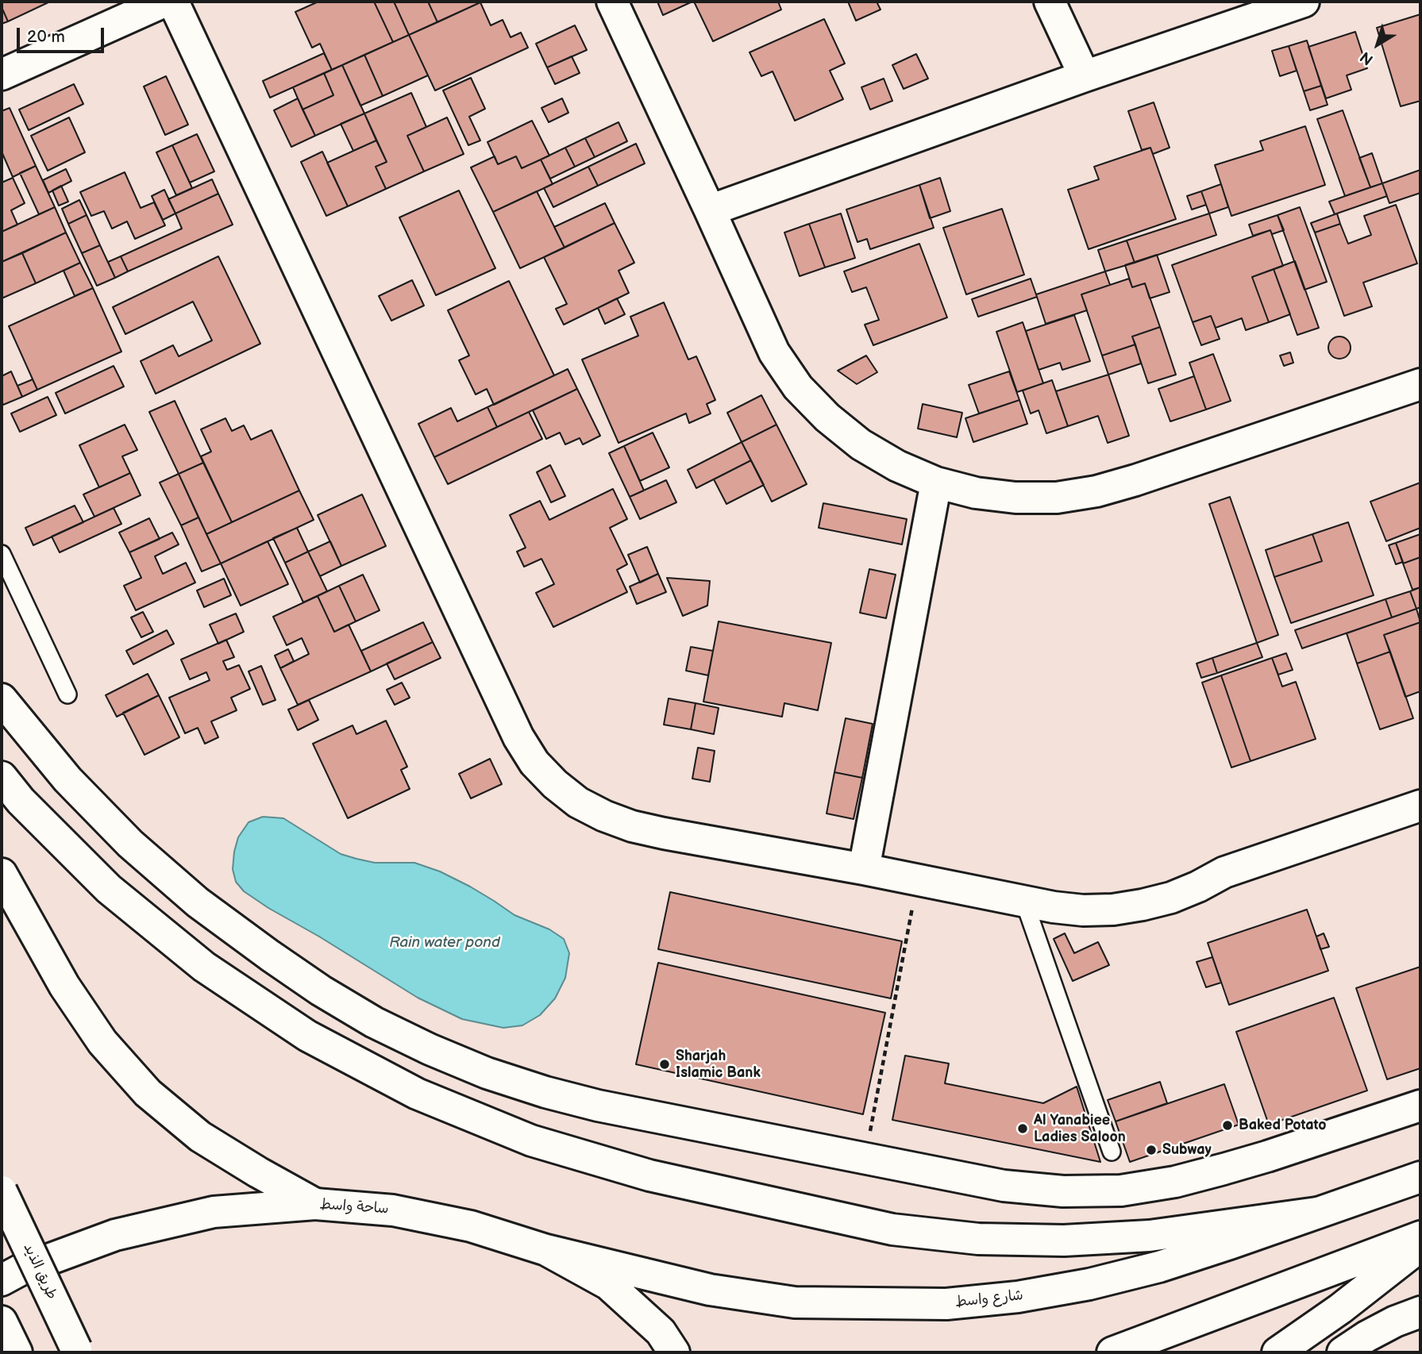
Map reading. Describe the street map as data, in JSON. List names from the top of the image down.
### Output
{
  "streets": {
    "main road": ["ساحة واسط", "طريق الذيد", "شارع واسط"]
  },
  "crossings": [
    ["ساحة واسط", "شارع واسط"]
  ],
  "water": ["Rain water pond"],
  "places": [
    "Sharjah Islamic Bank",
    "Baked Potato",
    "Al Yanabiee Ladies Saloon",
    "Subway"
  ],
  "scale_bar": "20 m",
  "north": "bottom left"
}
